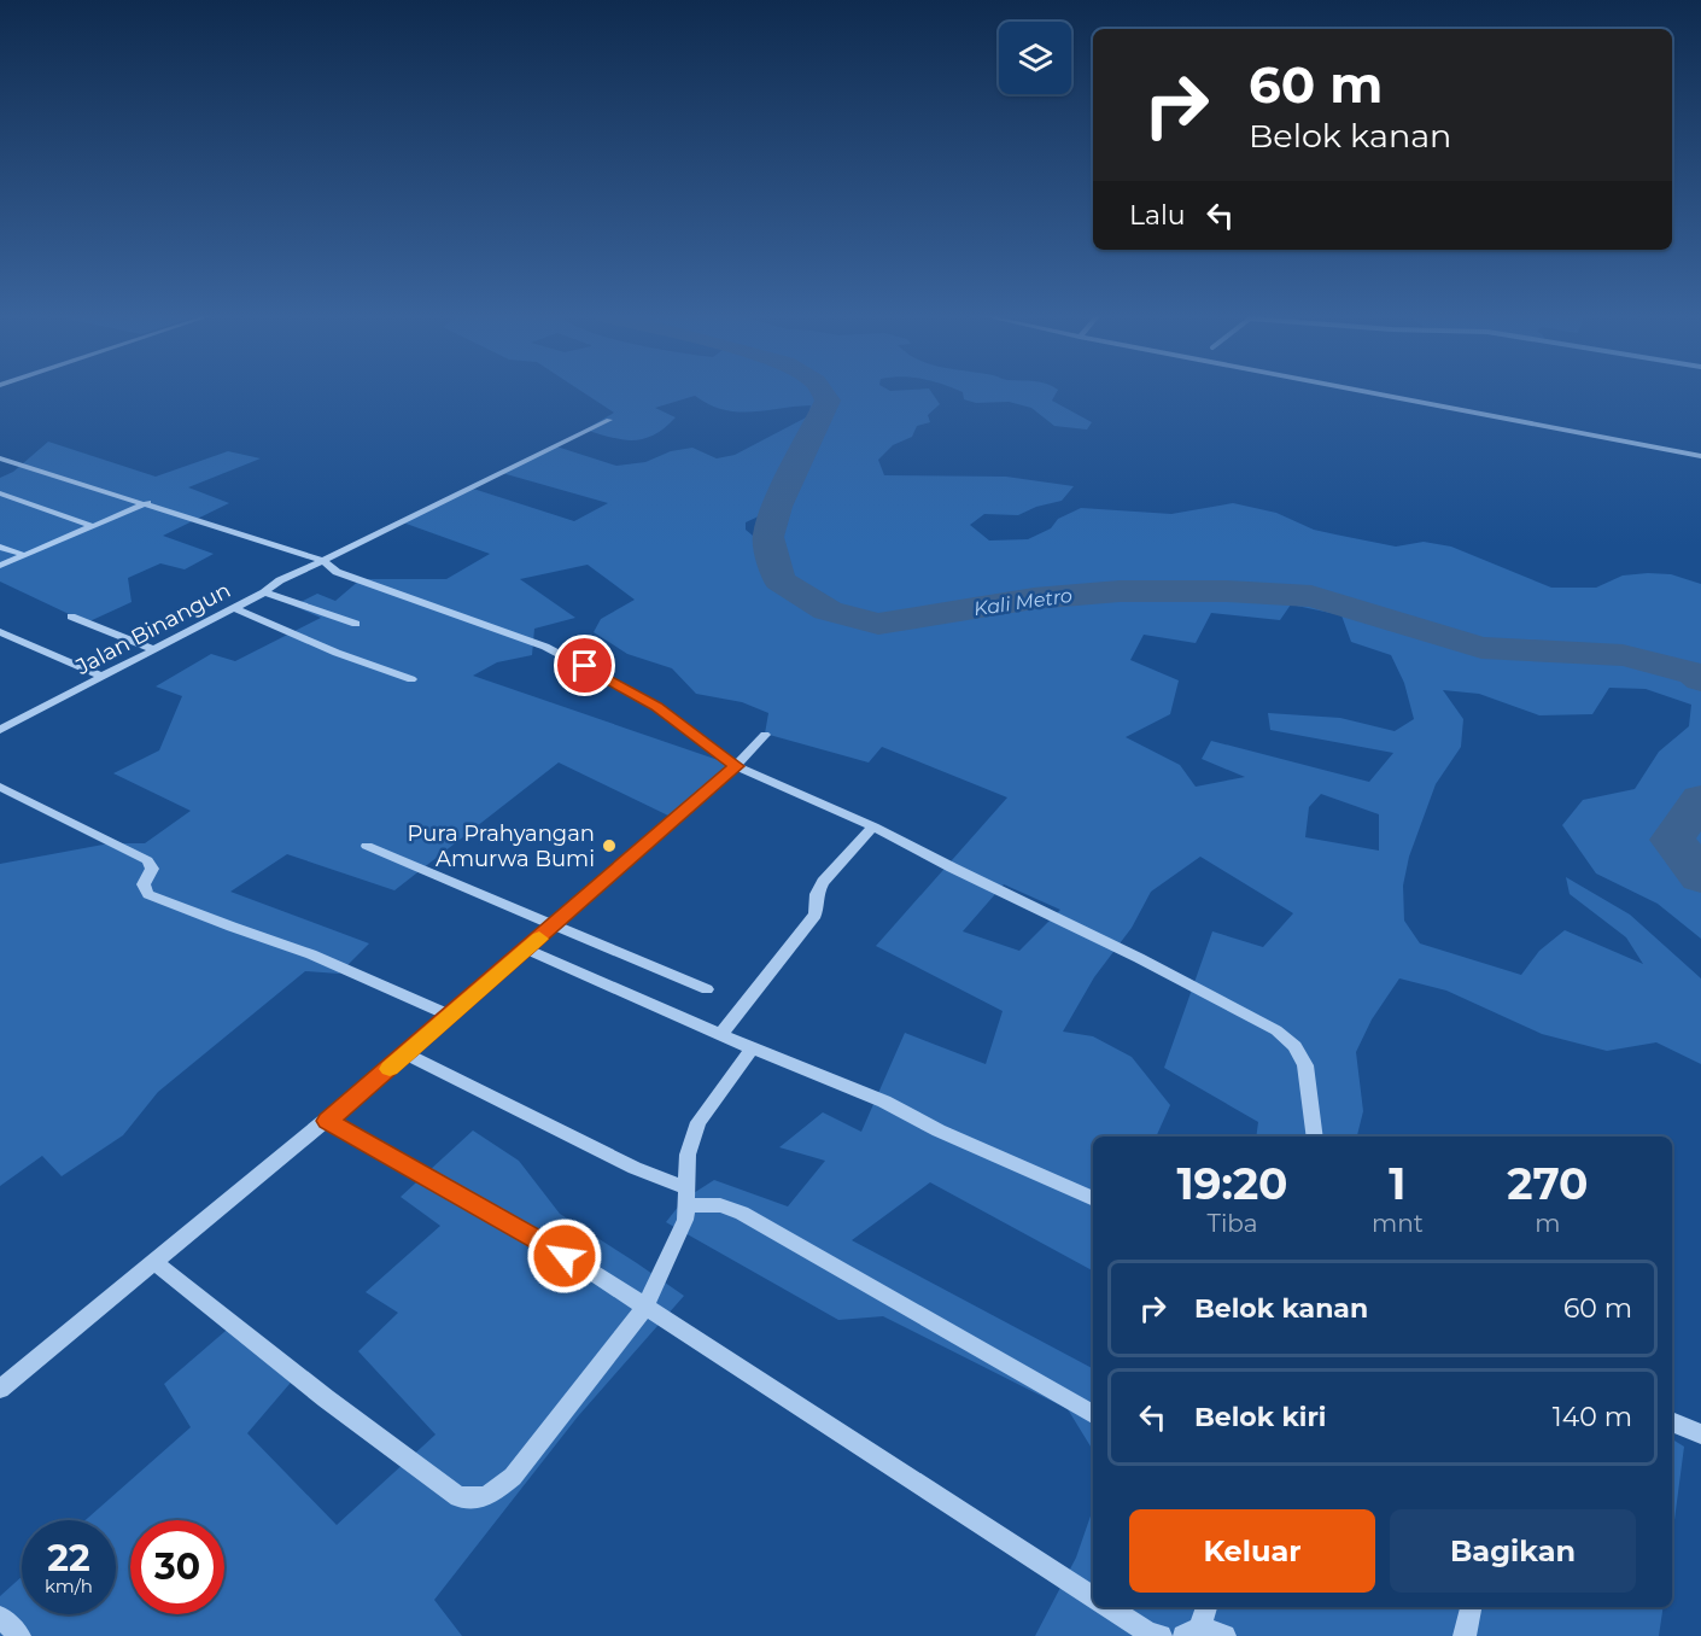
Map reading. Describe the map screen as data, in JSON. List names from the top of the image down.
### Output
{
  "streets": {
    "street": ["Jalan Binangun"]
  },
  "water": ["Kali Metro"],
  "places": ["Pura Prahyangan Amurwa Bumi"],
  "page": {
    "turn": ["60 m", "Belok kanan"],
    "then": "Lalu",
    "eta": [
      "19:20",
      "Tiba",
      "1",
      "mnt",
      "270",
      "m"
    ],
    "list": [
      {
        "name": "Belok kanan",
        "value": "60 m"
      },
      {
        "name": "Belok kiri",
        "value": "140 m"
      }
    ],
    "buttons": ["Keluar", "Bagikan"],
    "speed": "22 km/h",
    "limit": "30"
  }
}
